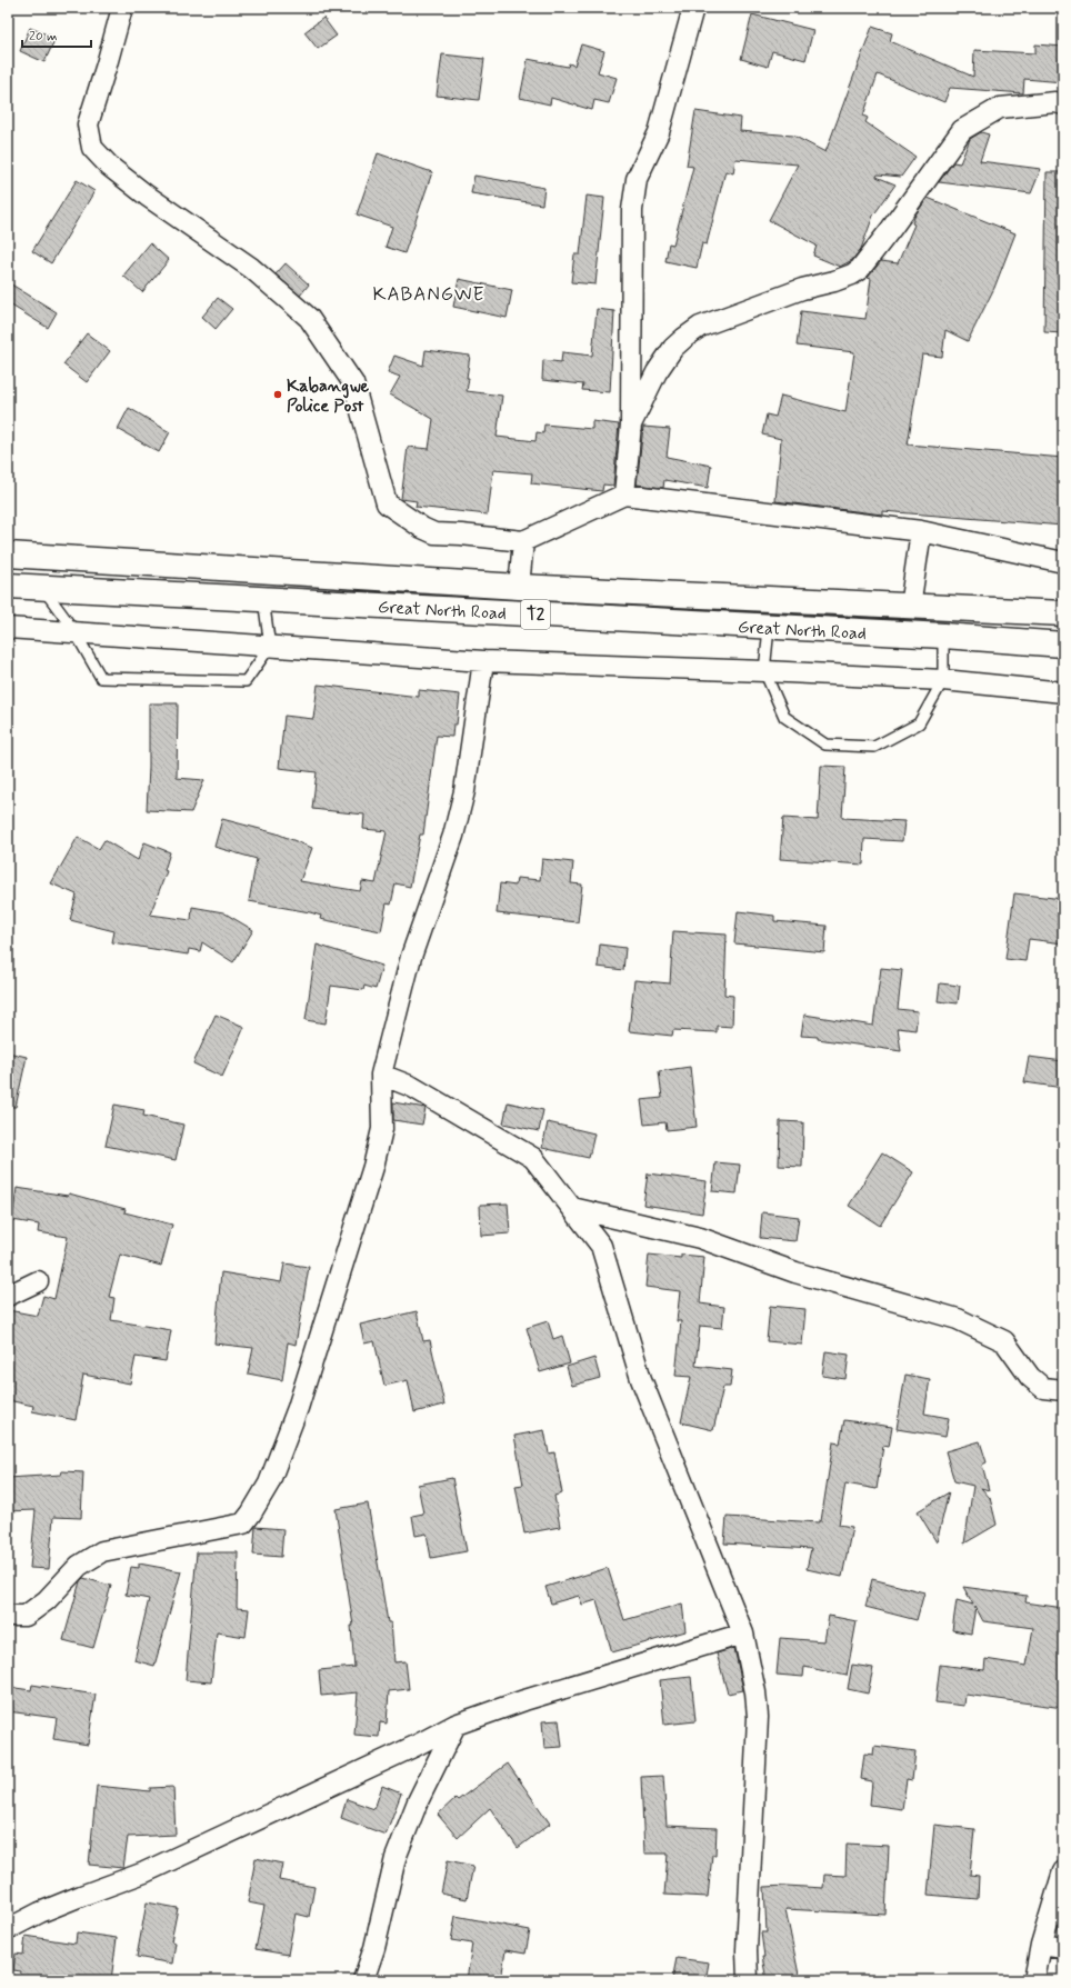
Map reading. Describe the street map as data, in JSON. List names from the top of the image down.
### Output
{
  "streets": {
    "main road": ["Great North Road", "T2"]
  },
  "districts": ["KABANGWE"],
  "places": ["Kabangwe Police Post"],
  "scale_bar": "20 m"
}
